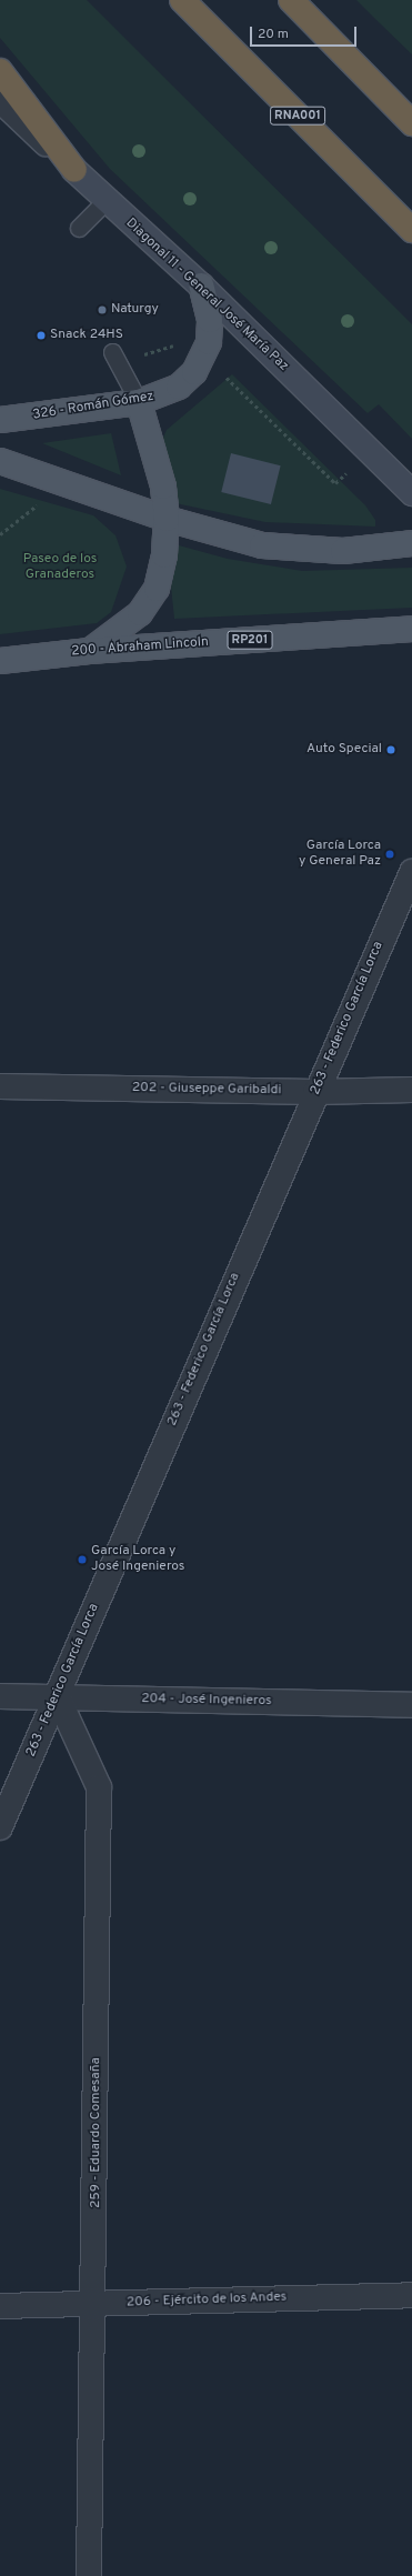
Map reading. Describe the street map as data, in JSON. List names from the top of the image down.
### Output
{
  "streets": {
    "highway": ["RNA001"],
    "main road": [
      "Diagonal 11 - General José María Paz",
      "326 - Román Gómez",
      "RP201",
      "200 - Abraham Lincoln"
    ],
    "street": [
      "263 - Federico García Lorca",
      "202 - Giuseppe Garibaldi",
      "204 - José Ingenieros",
      "259 - Eduardo Comesaña",
      "206 - Ejército de los Andes"
    ]
  },
  "crossings": [
    ["Diagonal 11 - General José María Paz", "326 - Román Gómez"],
    ["263 - Federico García Lorca", "202 - Giuseppe Garibaldi"],
    ["263 - Federico García Lorca", "204 - José Ingenieros"],
    ["263 - Federico García Lorca", "259 - Eduardo Comesaña"],
    ["204 - José Ingenieros", "259 - Eduardo Comesaña"],
    ["259 - Eduardo Comesaña", "206 - Ejército de los Andes"]
  ],
  "parks": ["Paseo de los Granaderos"],
  "places": [
    "Naturgy",
    "Snack 24HS",
    "Auto Special",
    "García Lorca y General Paz",
    "García Lorca y José Ingenieros"
  ],
  "scale_bar": "20 m"
}
